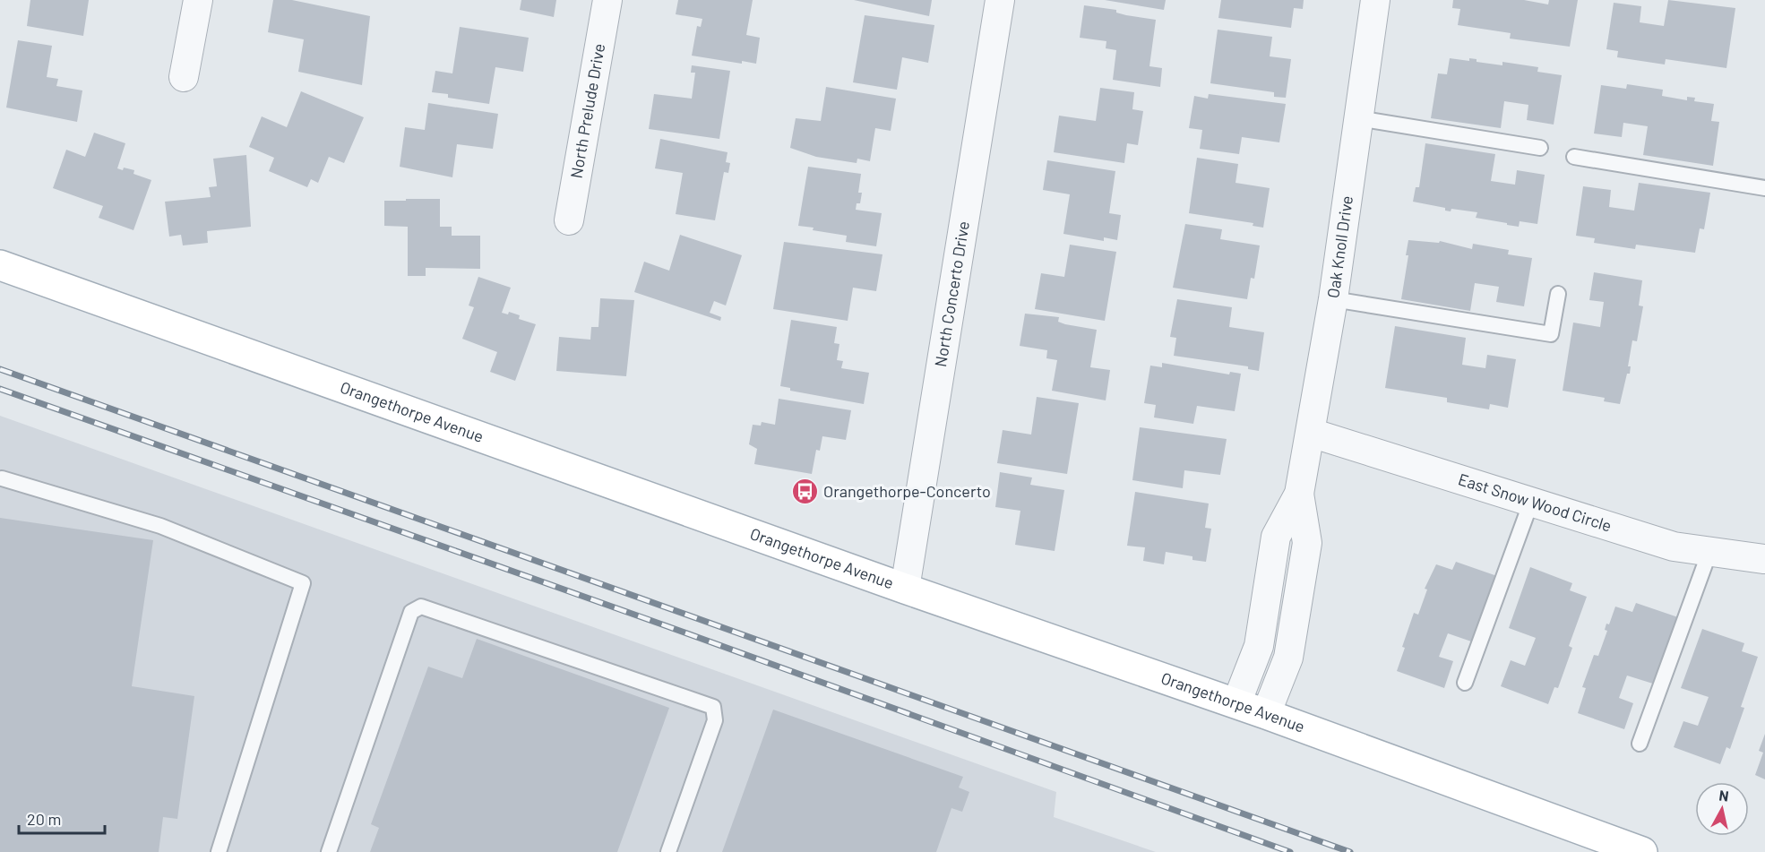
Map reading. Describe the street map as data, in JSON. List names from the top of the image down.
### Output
{
  "streets": {
    "main road": ["Orangethorpe Avenue"],
    "street": [
      "North Prelude Drive",
      "Oak Knoll Drive",
      "North Concerto Drive",
      "East Snow Wood Circle"
    ]
  },
  "crossings": [
    ["Oak Knoll Drive", "Orangethorpe Avenue"],
    ["Oak Knoll Drive", "East Snow Wood Circle"],
    ["North Concerto Drive", "Orangethorpe Avenue"]
  ],
  "places": {
    "bus stop": ["Orangethorpe-Concerto"]
  },
  "scale_bar": "20 m",
  "north": "top"
}
